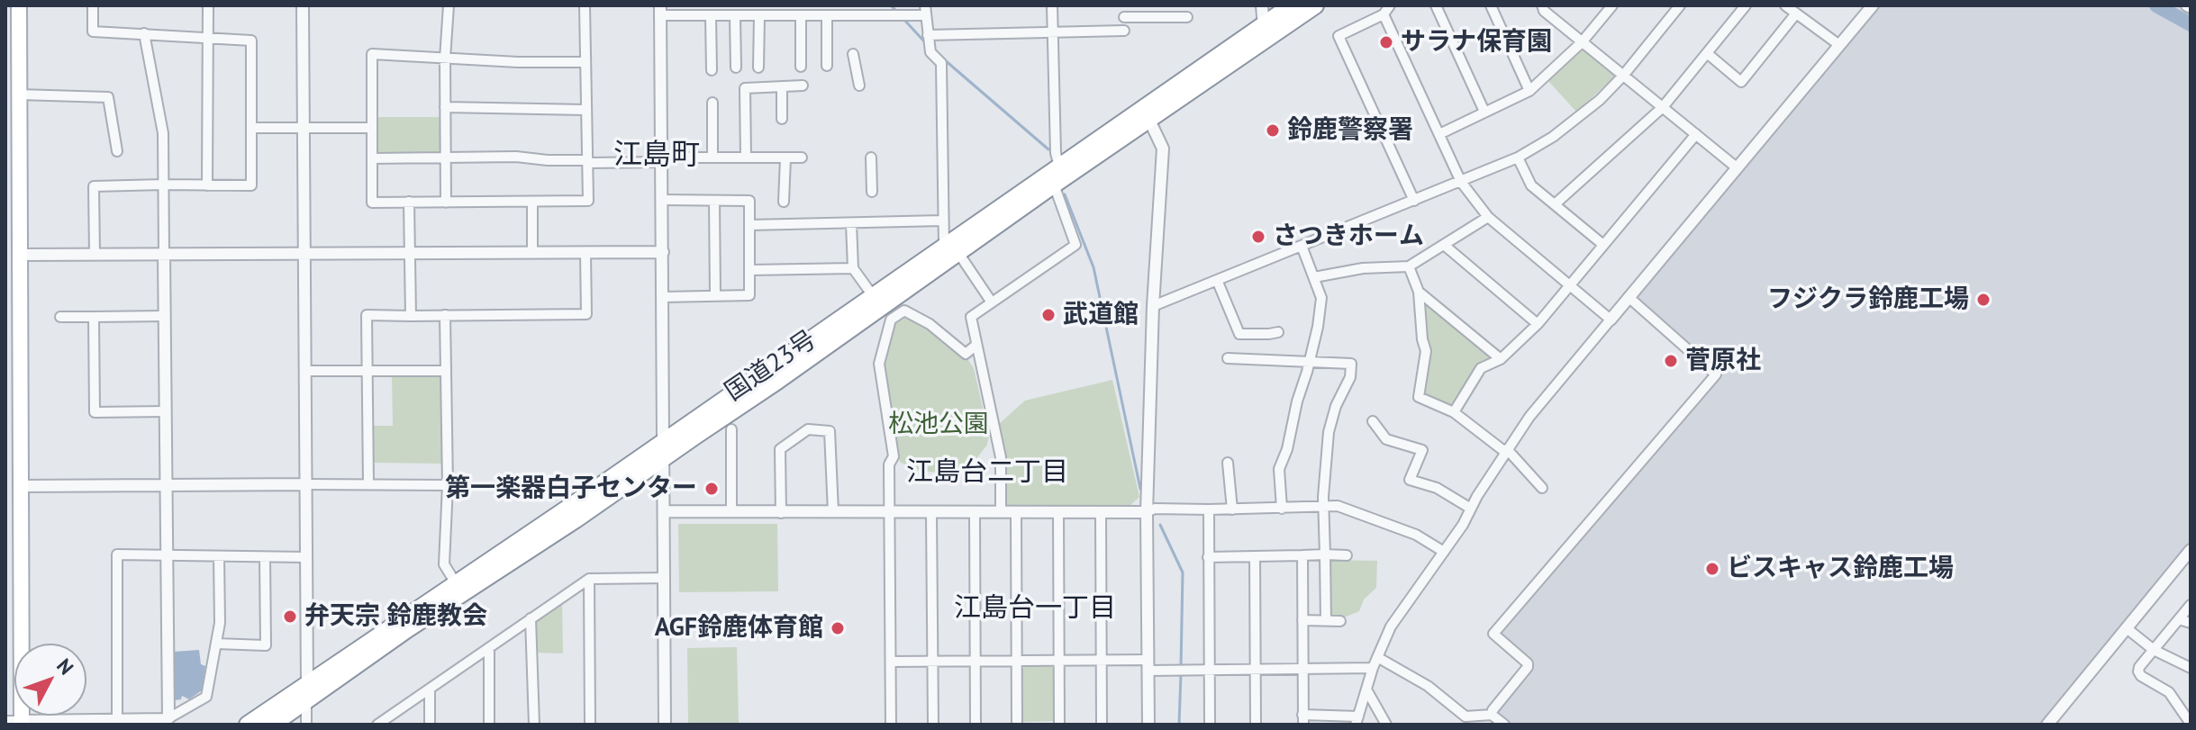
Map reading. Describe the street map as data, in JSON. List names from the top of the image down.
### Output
{
  "streets": {
    "highway": ["国道23号"]
  },
  "districts": ["江島町", "江島台二丁目", "江島台一丁目"],
  "parks": ["松池公園"],
  "places": [
    "サラナ保育園",
    "鈴鹿警察署",
    "さつきホーム",
    "フジクラ鈴鹿工場",
    "武道館",
    "菅原社",
    "第一楽器白子センター",
    "ビスキャス鈴鹿工場",
    "弁天宗 鈴鹿教会",
    "AGF鈴鹿体育館"
  ],
  "north": "top right"
}
